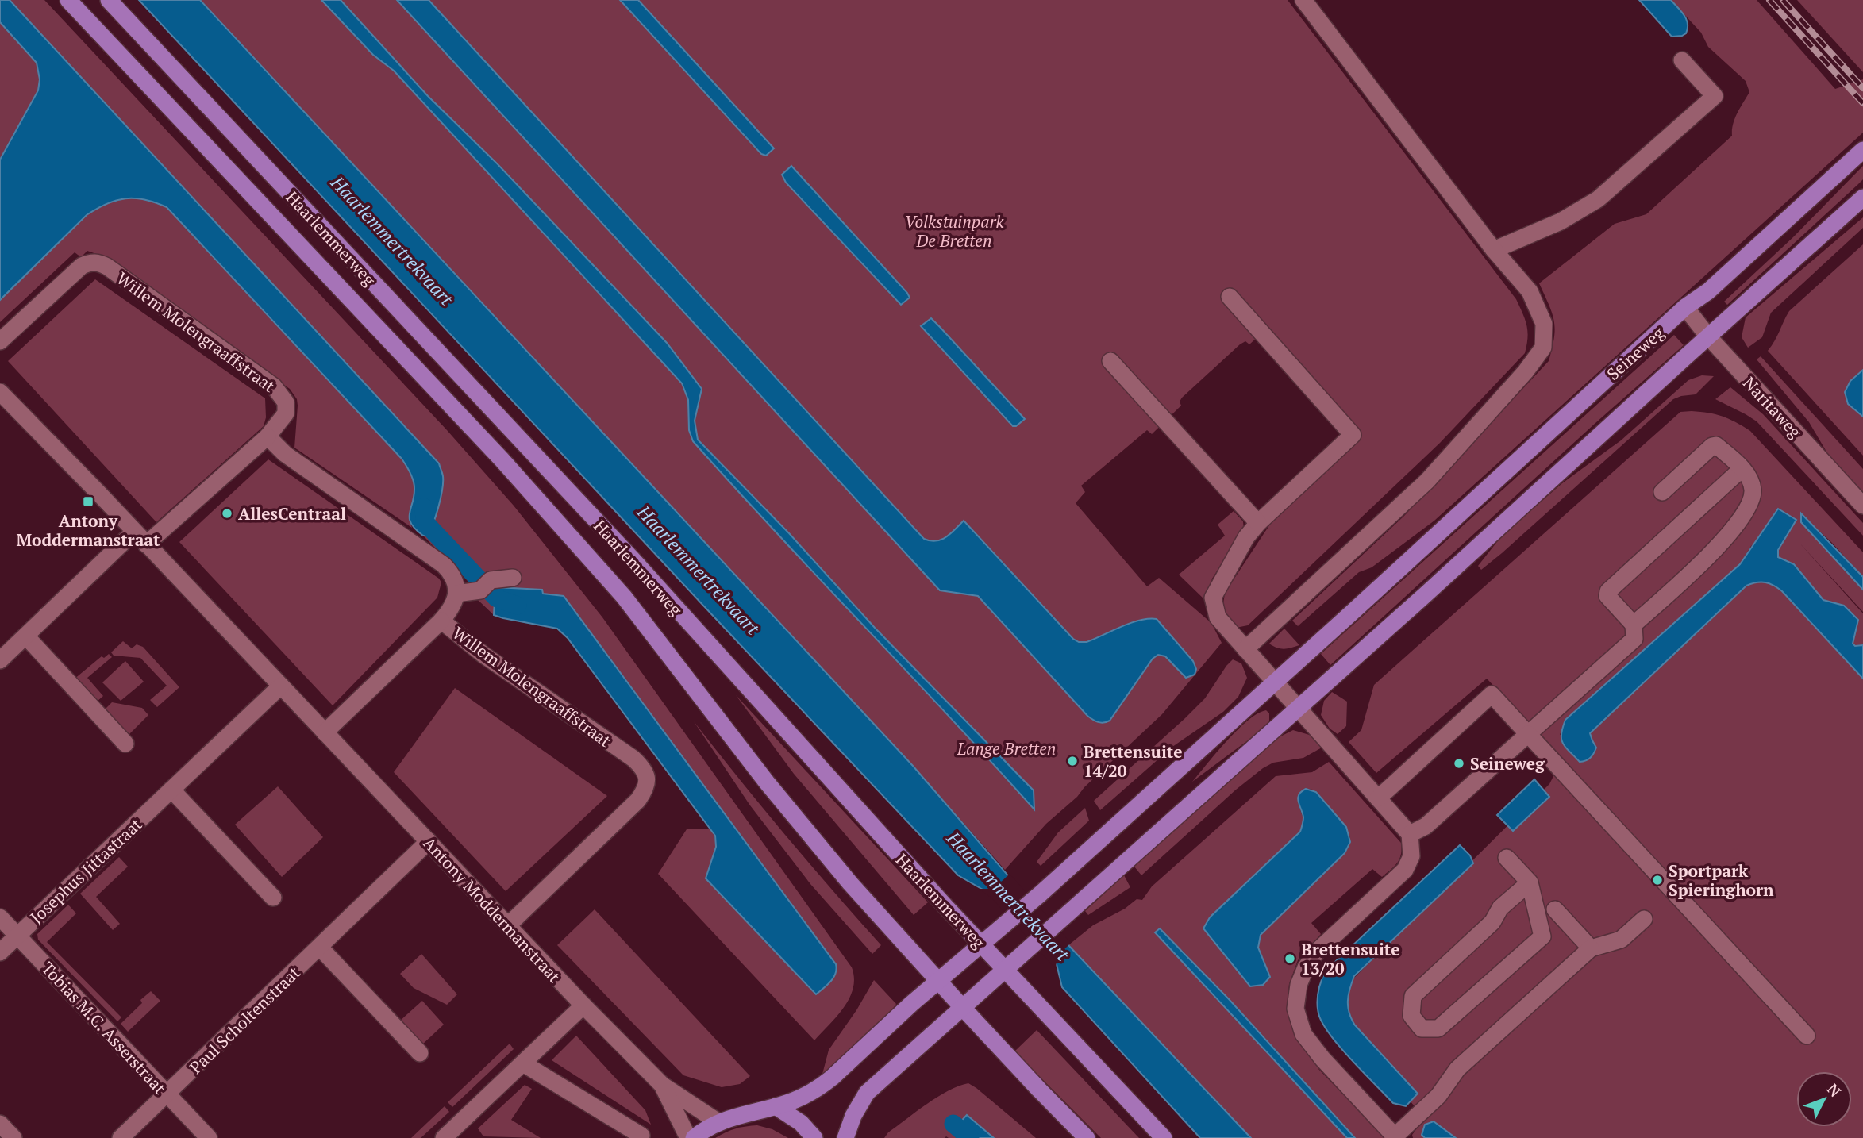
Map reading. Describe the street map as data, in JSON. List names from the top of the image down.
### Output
{
  "streets": {
    "main road": ["Haarlemmerweg", "Seineweg"],
    "street": [
      "Willem Molengraaffstraat",
      "Naritaweg",
      "Josephus Jittastraat",
      "Antony Moddermanstraat",
      "Paul Scholtenstraat",
      "Tobias M.C. Asserstraat"
    ]
  },
  "crossings": [
    ["Haarlemmerweg", "Seineweg"],
    ["Willem Molengraaffstraat", "Antony Moddermanstraat"],
    ["Seineweg", "Naritaweg"],
    ["Seineweg", "Antony Moddermanstraat"],
    ["Josephus Jittastraat", "Antony Moddermanstraat"],
    ["Josephus Jittastraat", "Tobias M.C. Asserstraat"],
    ["Antony Moddermanstraat", "Paul Scholtenstraat"],
    ["Paul Scholtenstraat", "Tobias M.C. Asserstraat"]
  ],
  "water": ["Haarlemmertrekvaart"],
  "parks": ["Volkstuinpark De Bretten", "Lange Bretten"],
  "places": {
    "transit": ["Antony Moddermanstraat"],
    "other": [
      "AllesCentraal",
      "Brettensuite 14/20",
      "Seineweg",
      "Sportpark Spieringhorn",
      "Brettensuite 13/20"
    ]
  },
  "north": "top right"
}
